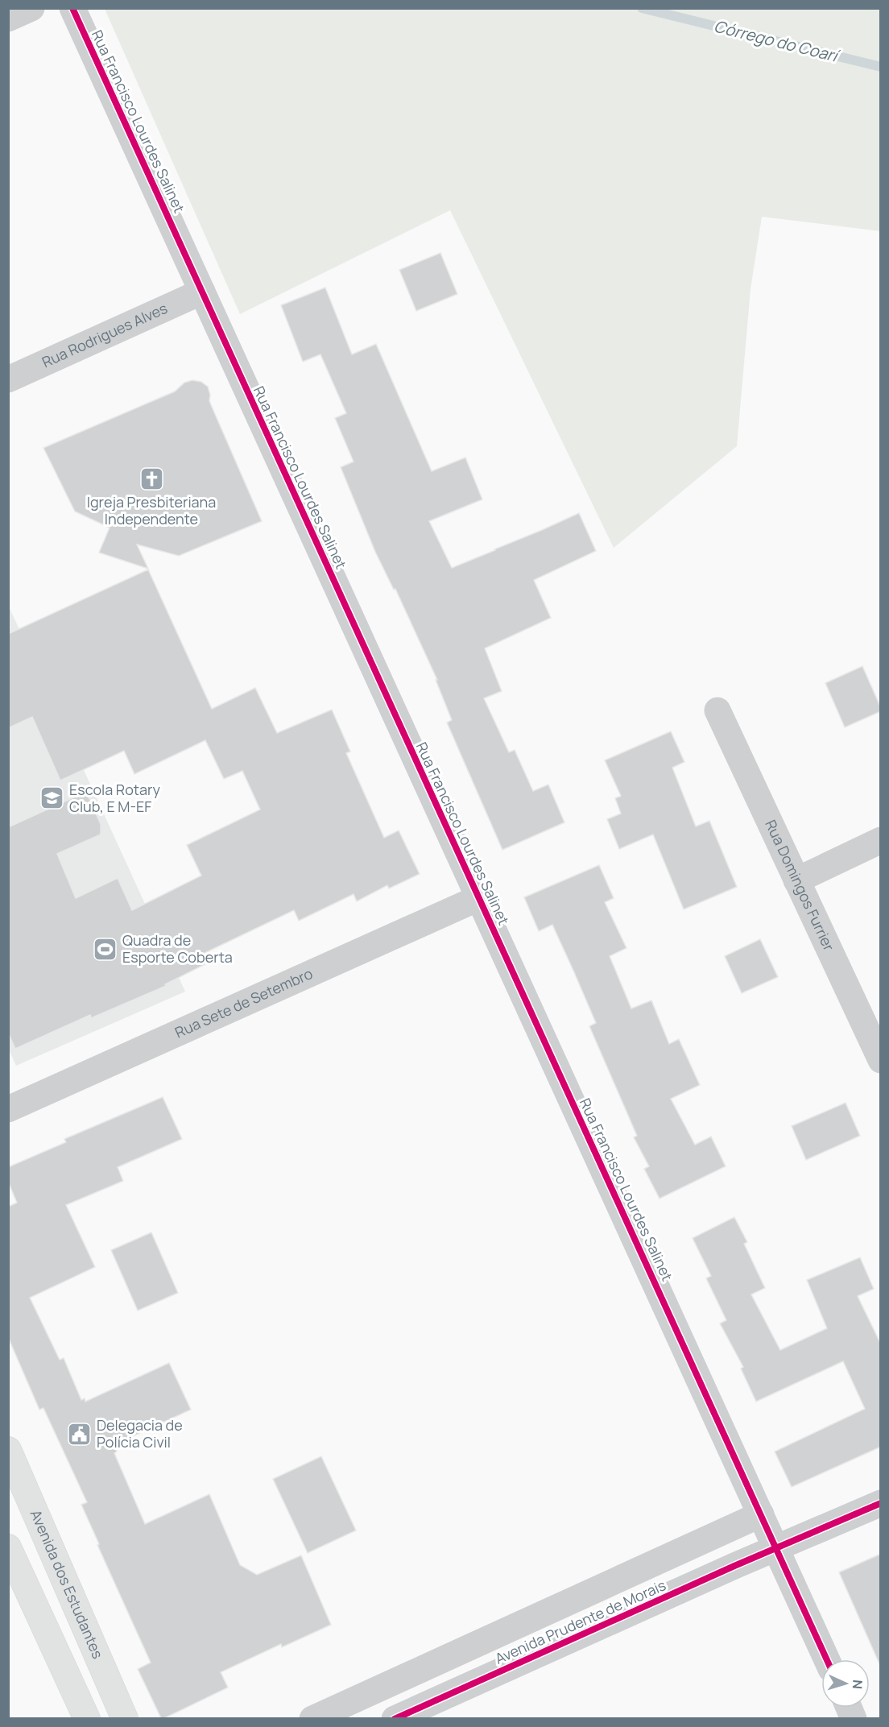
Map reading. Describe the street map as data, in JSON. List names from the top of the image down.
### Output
{
  "streets": {
    "street": [
      "Rua Francisco Lourdes Salinet",
      "Rua Rodrigues Alves",
      "Rua Domingos Furrier",
      "Rua Sete de Setembro",
      "Avenida dos Estudantes",
      "Avenida Prudente de Morais"
    ]
  },
  "crossings": [
    ["Rua Francisco Lourdes Salinet", "Rua Rodrigues Alves"],
    ["Rua Francisco Lourdes Salinet", "Rua Sete de Setembro"],
    ["Rua Francisco Lourdes Salinet", "Avenida Prudente de Morais"]
  ],
  "water": ["Córrego do Coarí"],
  "places": {
    "church": ["Igreja Presbiteriana Independente"],
    "school or university": ["Escola Rotary Club, E M-EF"],
    "sports": ["Quadra de Esporte Coberta"],
    "public building": ["Delegacia de Polícia Civil"]
  },
  "north": "right"
}
